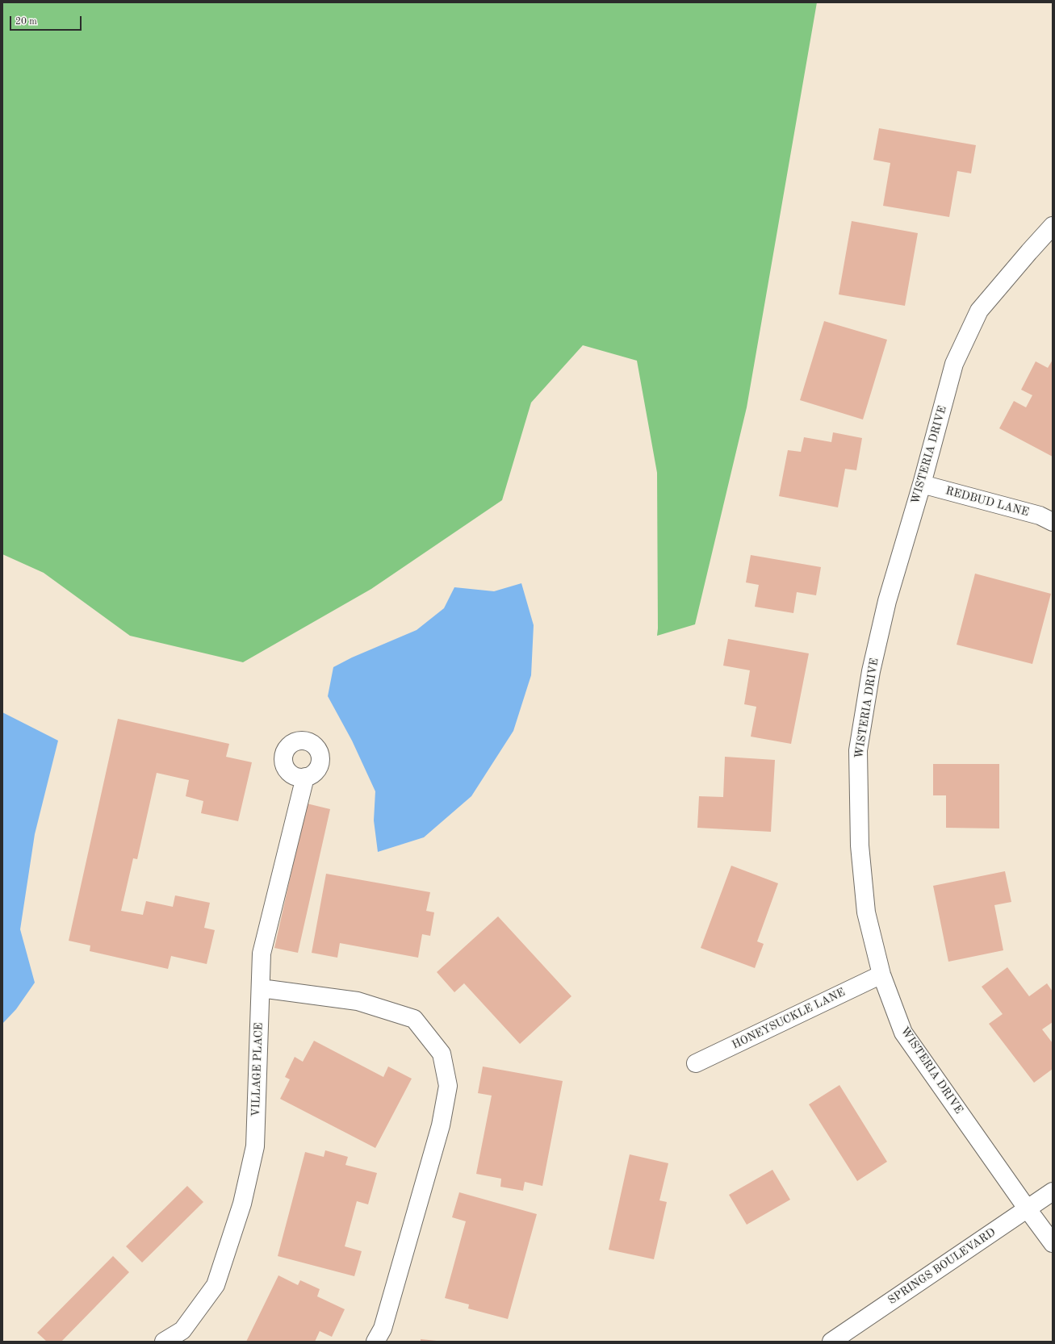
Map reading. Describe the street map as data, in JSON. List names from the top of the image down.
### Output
{
  "streets": {
    "street": [
      "WISTERIA DRIVE",
      "REDBUD LANE",
      "HONEYSUCKLE LANE",
      "VILLAGE PLACE",
      "SPRINGS BOULEVARD"
    ]
  },
  "crossings": [
    ["WISTERIA DRIVE", "REDBUD LANE"],
    ["WISTERIA DRIVE", "HONEYSUCKLE LANE"],
    ["WISTERIA DRIVE", "SPRINGS BOULEVARD"]
  ],
  "scale_bar": "20 m"
}
